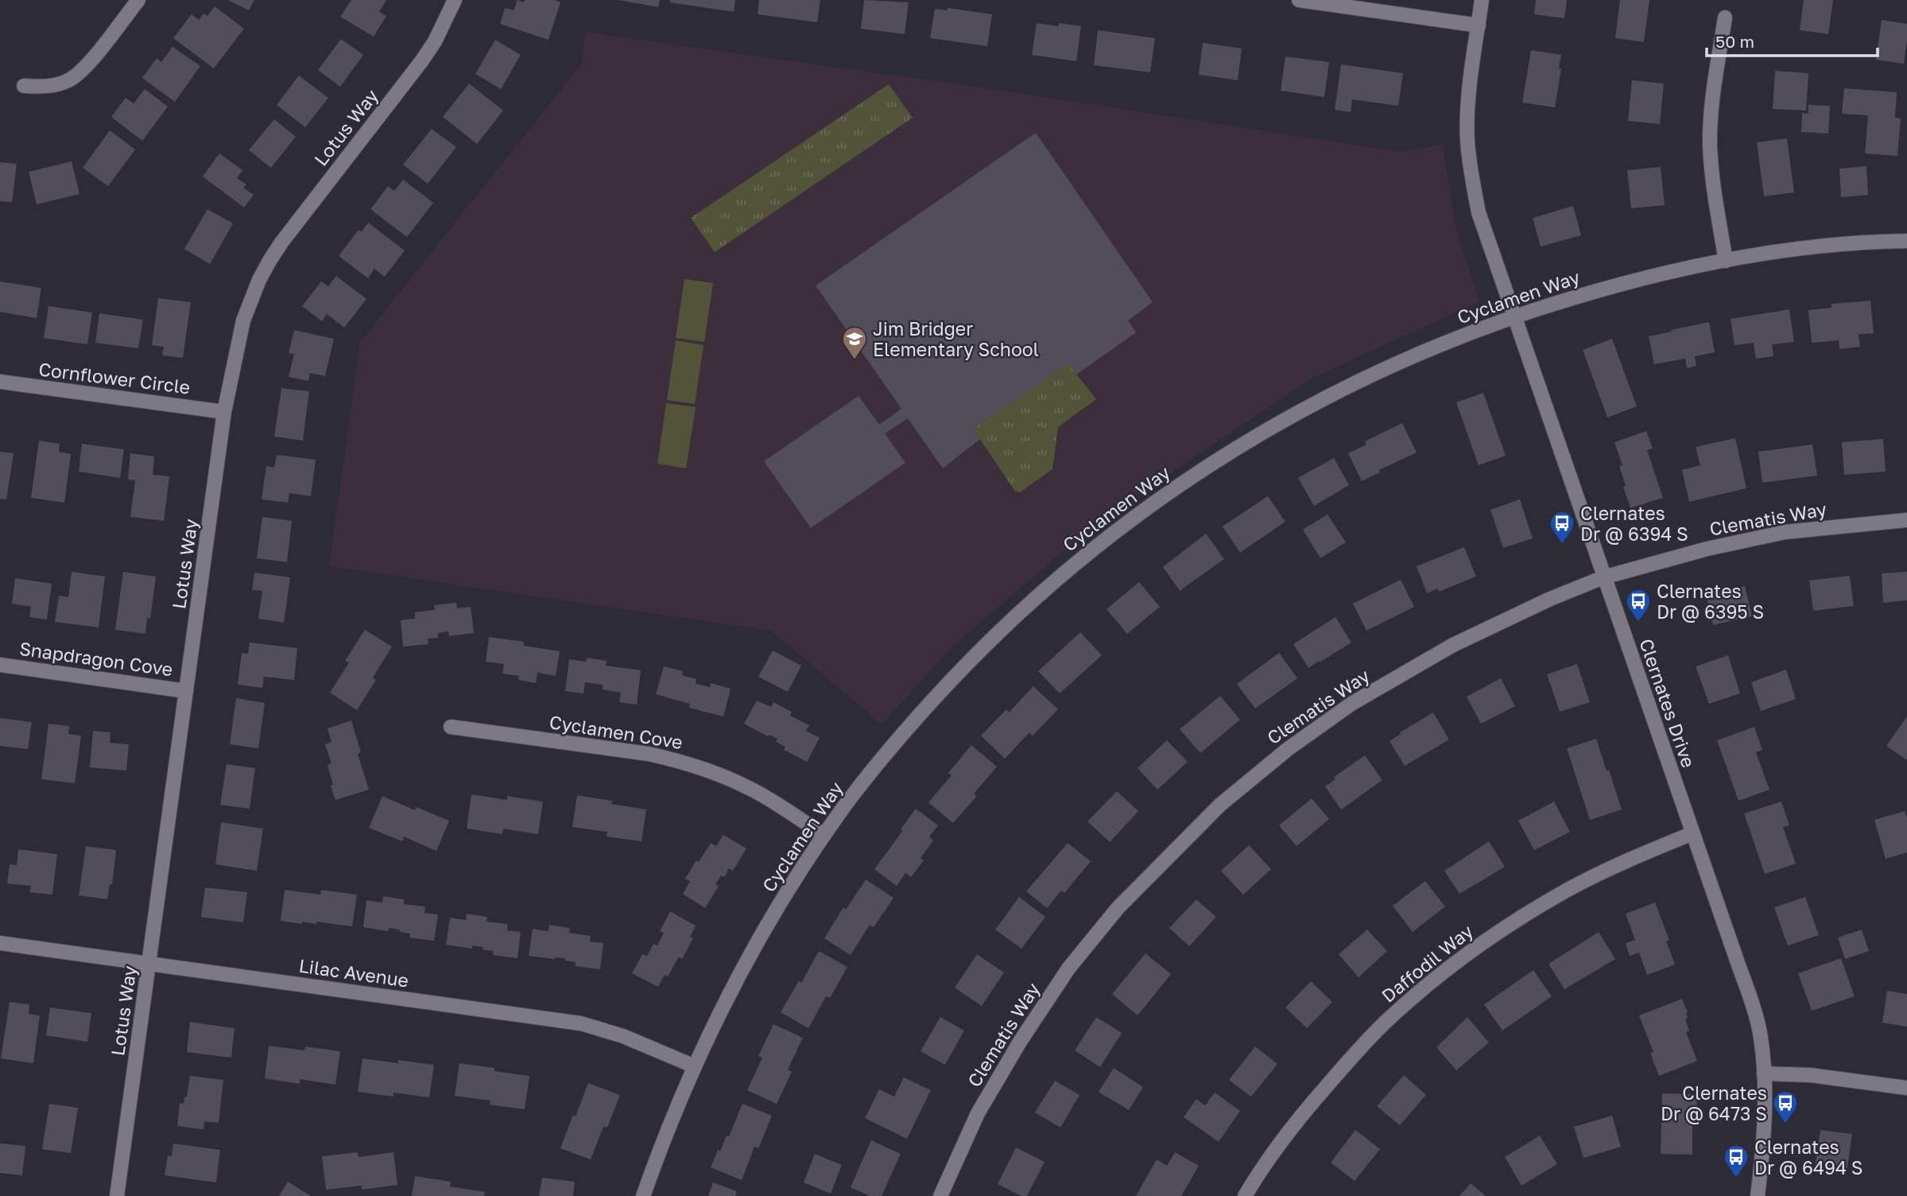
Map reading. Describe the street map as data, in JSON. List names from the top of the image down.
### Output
{
  "streets": {
    "street": [
      "Lotus Way",
      "Cyclamen Way",
      "Cornflower Circle",
      "Clematis Way",
      "Snapdragon Cove",
      "Clernates Drive",
      "Cyclamen Cove",
      "Daffodil Way",
      "Lilac Avenue"
    ]
  },
  "crossings": [
    ["Lotus Way", "Cornflower Circle"],
    ["Lotus Way", "Snapdragon Cove"],
    ["Lotus Way", "Lilac Avenue"],
    ["Cyclamen Way", "Clernates Drive"],
    ["Cyclamen Way", "Cyclamen Cove"],
    ["Cyclamen Way", "Lilac Avenue"],
    ["Clematis Way", "Clernates Drive"],
    ["Clernates Drive", "Daffodil Way"]
  ],
  "places": {
    "school or university": ["Jim Bridger Elementary School"],
    "bus stop": [
      "Clernates Dr @ 6394 S",
      "Clernates Dr @ 6395 S",
      "Clernates Dr @ 6473 S",
      "Clernates Dr @ 6494 S"
    ]
  },
  "scale_bar": "50 m"
}
